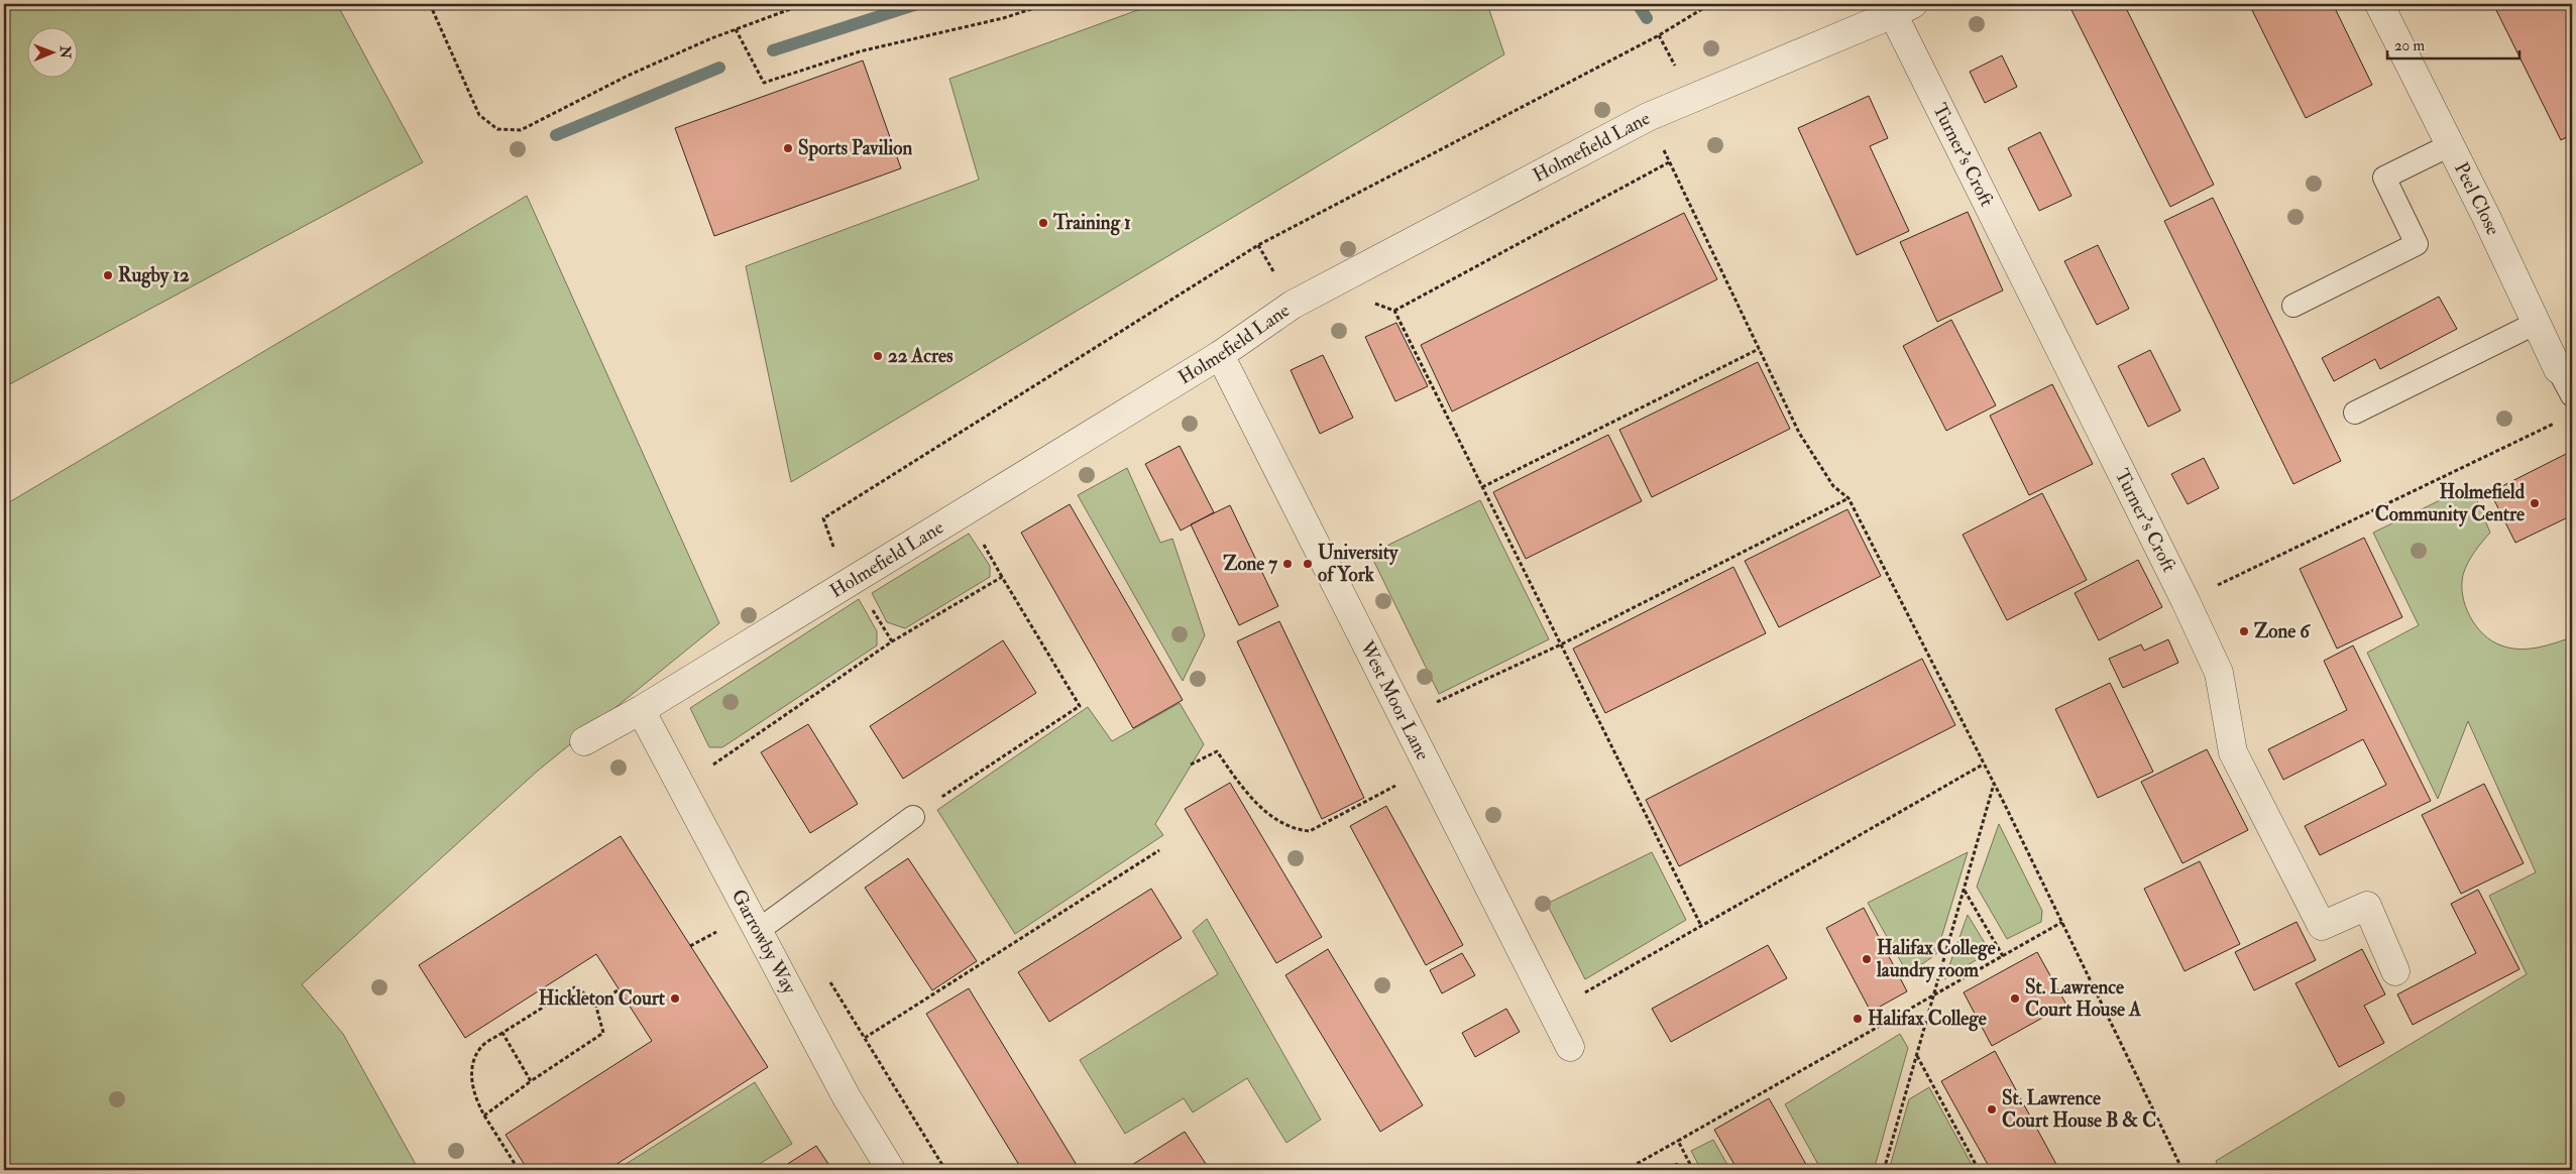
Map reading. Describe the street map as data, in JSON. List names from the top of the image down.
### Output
{
  "streets": {
    "street": [
      "Holmefield Lane",
      "Turner's Croft",
      "Peel Close",
      "West Moor Lane",
      "Garrowby Way"
    ]
  },
  "crossings": [
    ["Holmefield Lane", "Turner's Croft"],
    ["Holmefield Lane", "West Moor Lane"],
    ["Holmefield Lane", "Garrowby Way"]
  ],
  "places": [
    "Sports Pavilion",
    "Training 1",
    "Rugby 12",
    "22 Acres",
    "Holmefield Community Centre",
    "Zone 7",
    "University of York",
    "Zone 6",
    "Halifax College laundry room",
    "Hickleton Court",
    "St. Lawrence Court House A",
    "Halifax College",
    "St. Lawrence Court House B & C"
  ],
  "scale_bar": "20 m",
  "north": "right"
}
